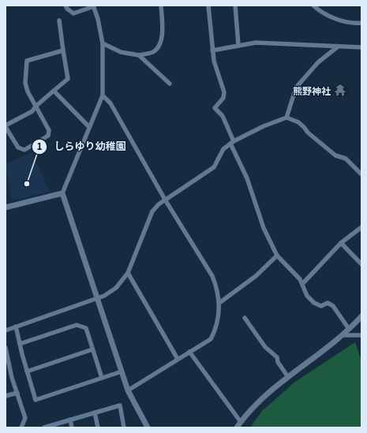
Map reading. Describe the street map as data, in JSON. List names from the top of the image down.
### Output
{
  "places": {
    "temple": ["熊野神社"],
    "other": ["しらゆり幼稚園"]
  }
}
